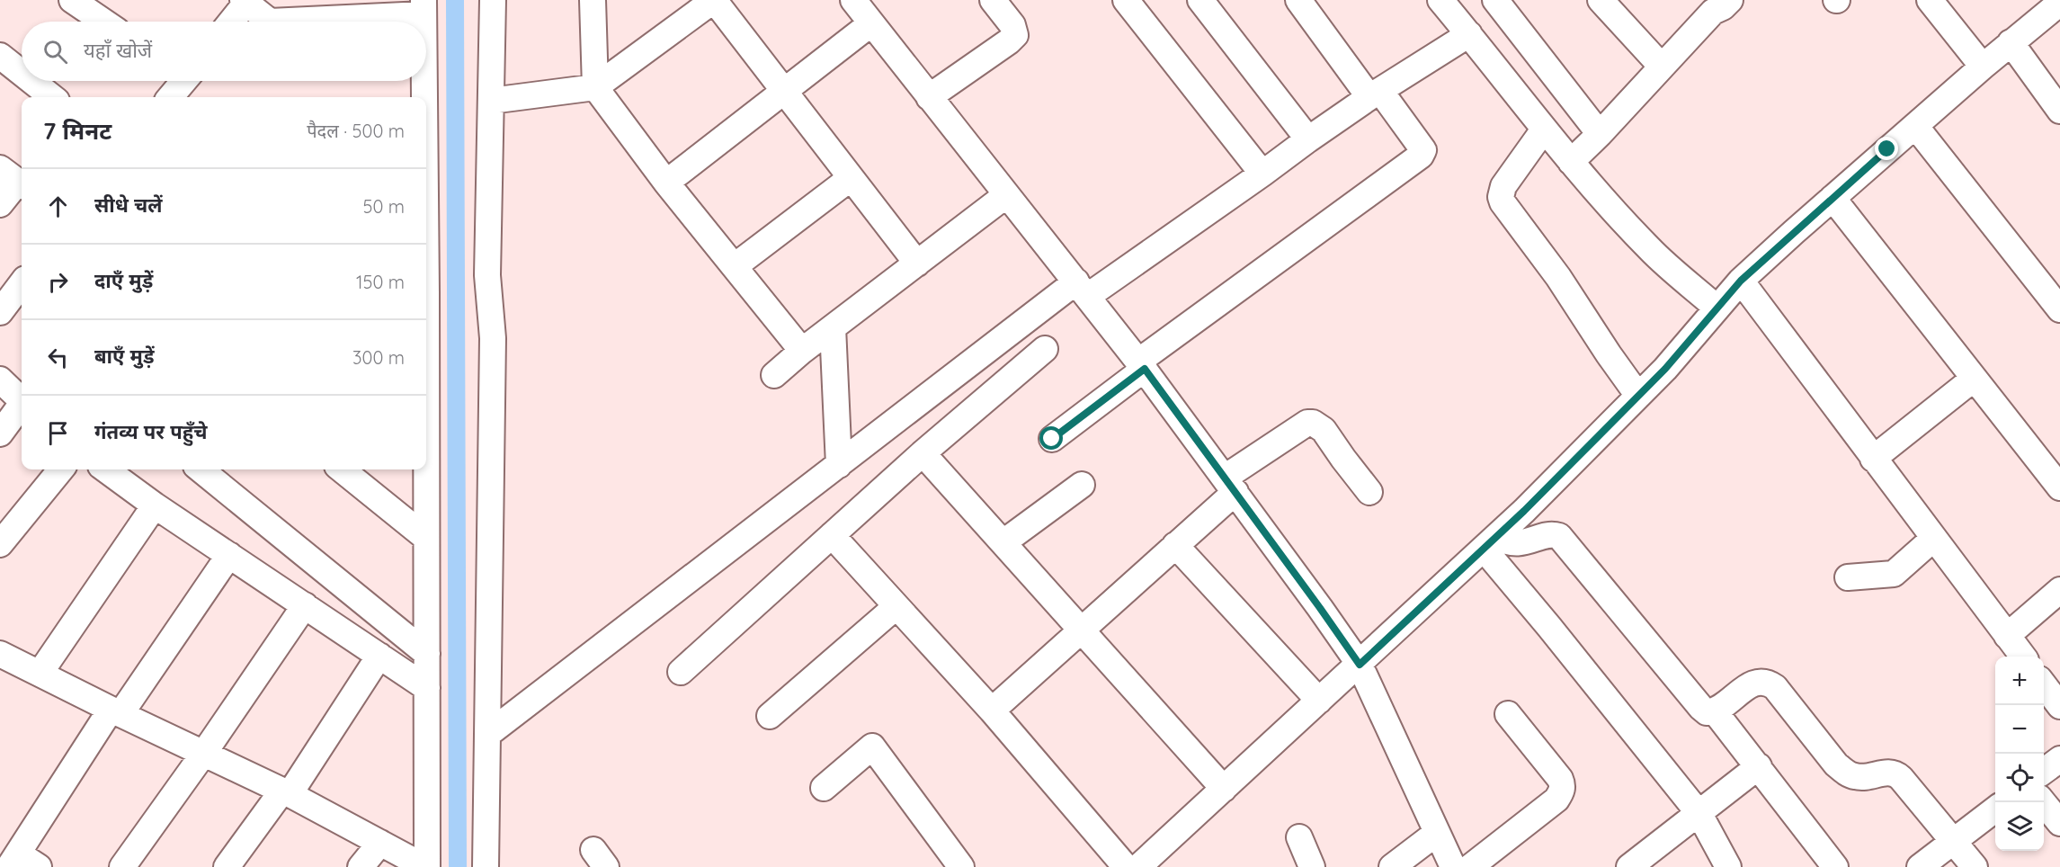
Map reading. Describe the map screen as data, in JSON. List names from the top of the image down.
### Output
{
  "page": {
    "search": "यहाँ खोजें",
    "heading": ["7 मिनट", "पैदल · 500 m"],
    "list": [
      ["सीधे चलें", "50 m"],
      ["दाएँ मुड़ें", "150 m"],
      ["बाएँ मुड़ें", "300 m"],
      "गंतव्य पर पहुँचे"
    ],
    "map_buttons": ["+", "−"]
  }
}
